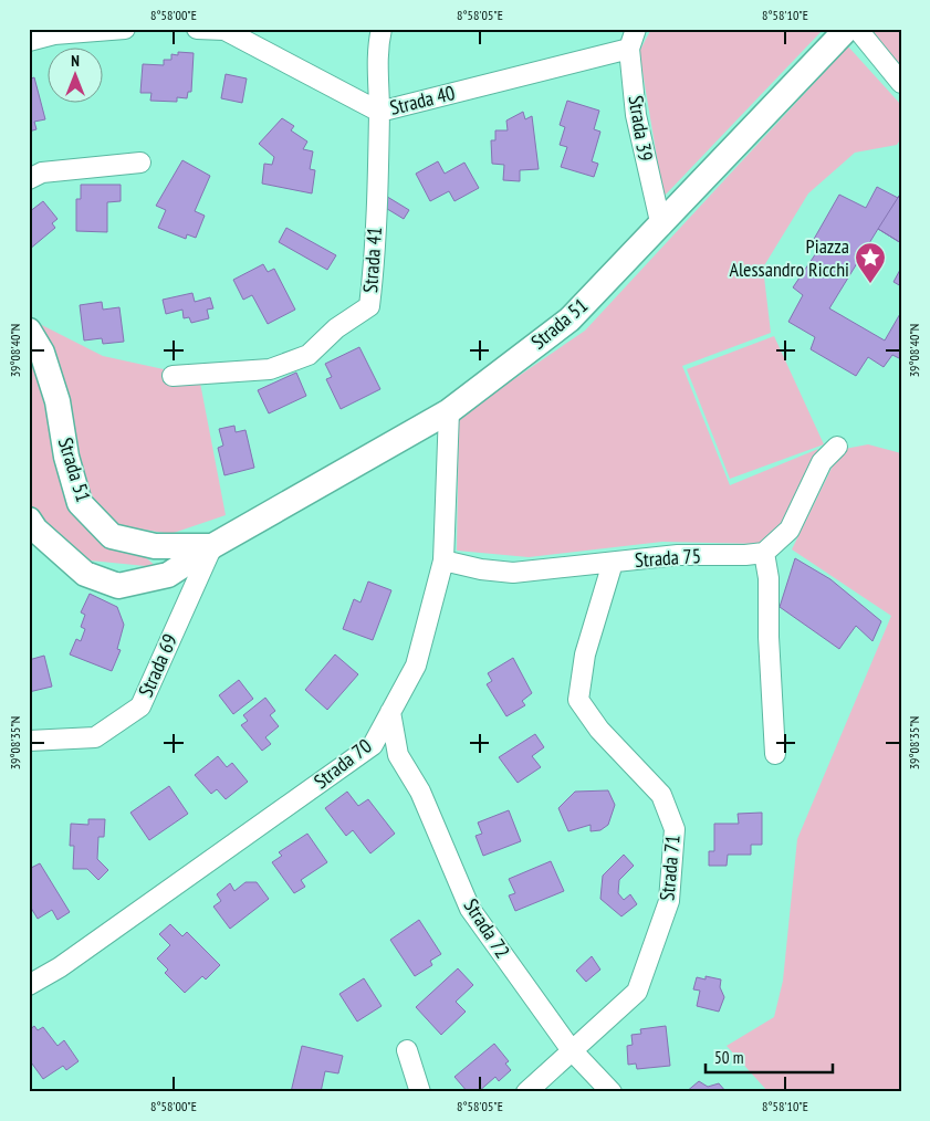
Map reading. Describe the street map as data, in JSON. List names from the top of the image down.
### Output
{
  "streets": {
    "street": [
      "Strada 40",
      "Strada 39",
      "Strada 41",
      "Strada 51",
      "Strada 75",
      "Strada 69",
      "Strada 70",
      "Strada 71",
      "Strada 72"
    ]
  },
  "crossings": [
    ["Strada 40", "Strada 39"],
    ["Strada 40", "Strada 41"],
    ["Strada 39", "Strada 51"],
    ["Strada 51", "Strada 69"],
    ["Strada 51", "Strada 70"],
    ["Strada 75", "Strada 70"],
    ["Strada 75", "Strada 71"],
    ["Strada 70", "Strada 72"],
    ["Strada 71", "Strada 72"]
  ],
  "places": {
    "place": ["Piazza Alessandro Ricchi"]
  },
  "scale_bar": "50 m",
  "north": "top",
  "coordinates": [
    "8°58'00\"E",
    "8°58'05\"E",
    "8°58'10\"E",
    "39°08'40\"N",
    "39°08'35\"N"
  ]
}
